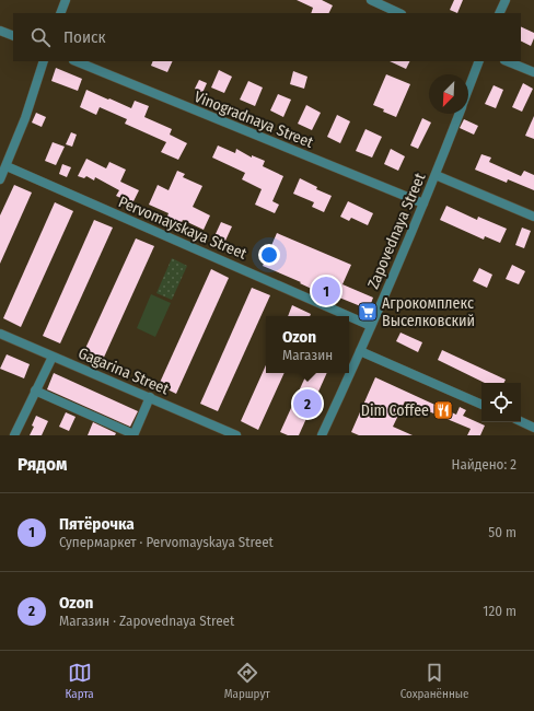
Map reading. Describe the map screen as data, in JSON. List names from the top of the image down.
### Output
{
  "streets": {
    "street": [
      "Vinogradnaya Street",
      "Pervomayskaya Street",
      "Zapovednaya Street",
      "Gagarina Street"
    ]
  },
  "crossings": [
    ["Vinogradnaya Street", "Zapovednaya Street"],
    ["Pervomayskaya Street", "Zapovednaya Street"]
  ],
  "places": {
    "supermarket": ["Агрокомплекс Выселковский"],
    "restaurant": ["Dim Coffee"]
  },
  "north": "bottom left",
  "page": {
    "search": "Поиск",
    "pins": ["1", "2"],
    "popup": ["Ozon", "Магазин"],
    "heading": ["Рядом", "Найдено: 2"],
    "list": [
      {
        "mark": "1",
        "name": "Пятёрочка",
        "note": "Супермаркет · Pervomayskaya Street",
        "value": "50 m"
      },
      {
        "mark": "2",
        "name": "Ozon",
        "note": "Магазин · Zapovednaya Street",
        "value": "120 m"
      }
    ],
    "nav": ["Карта", "Маршрут", "Сохранённые"]
  }
}
